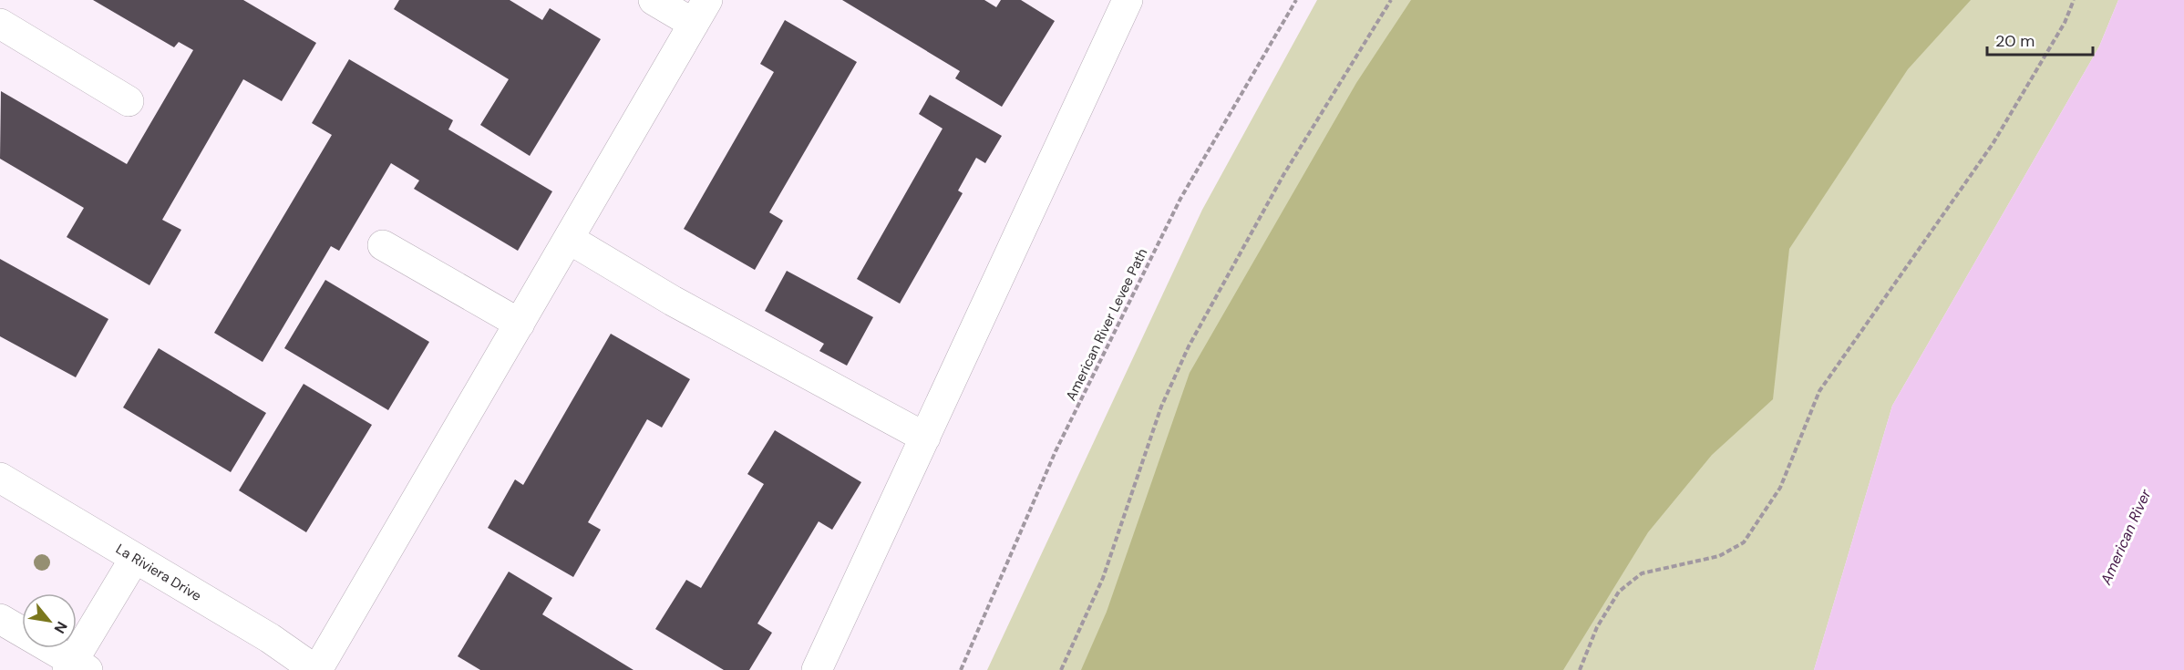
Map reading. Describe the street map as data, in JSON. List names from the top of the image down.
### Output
{
  "streets": {
    "street": ["La Riviera Drive"],
    "path": ["American River Levee Path"]
  },
  "water": ["American River"],
  "scale_bar": "20 m",
  "north": "bottom right"
}
